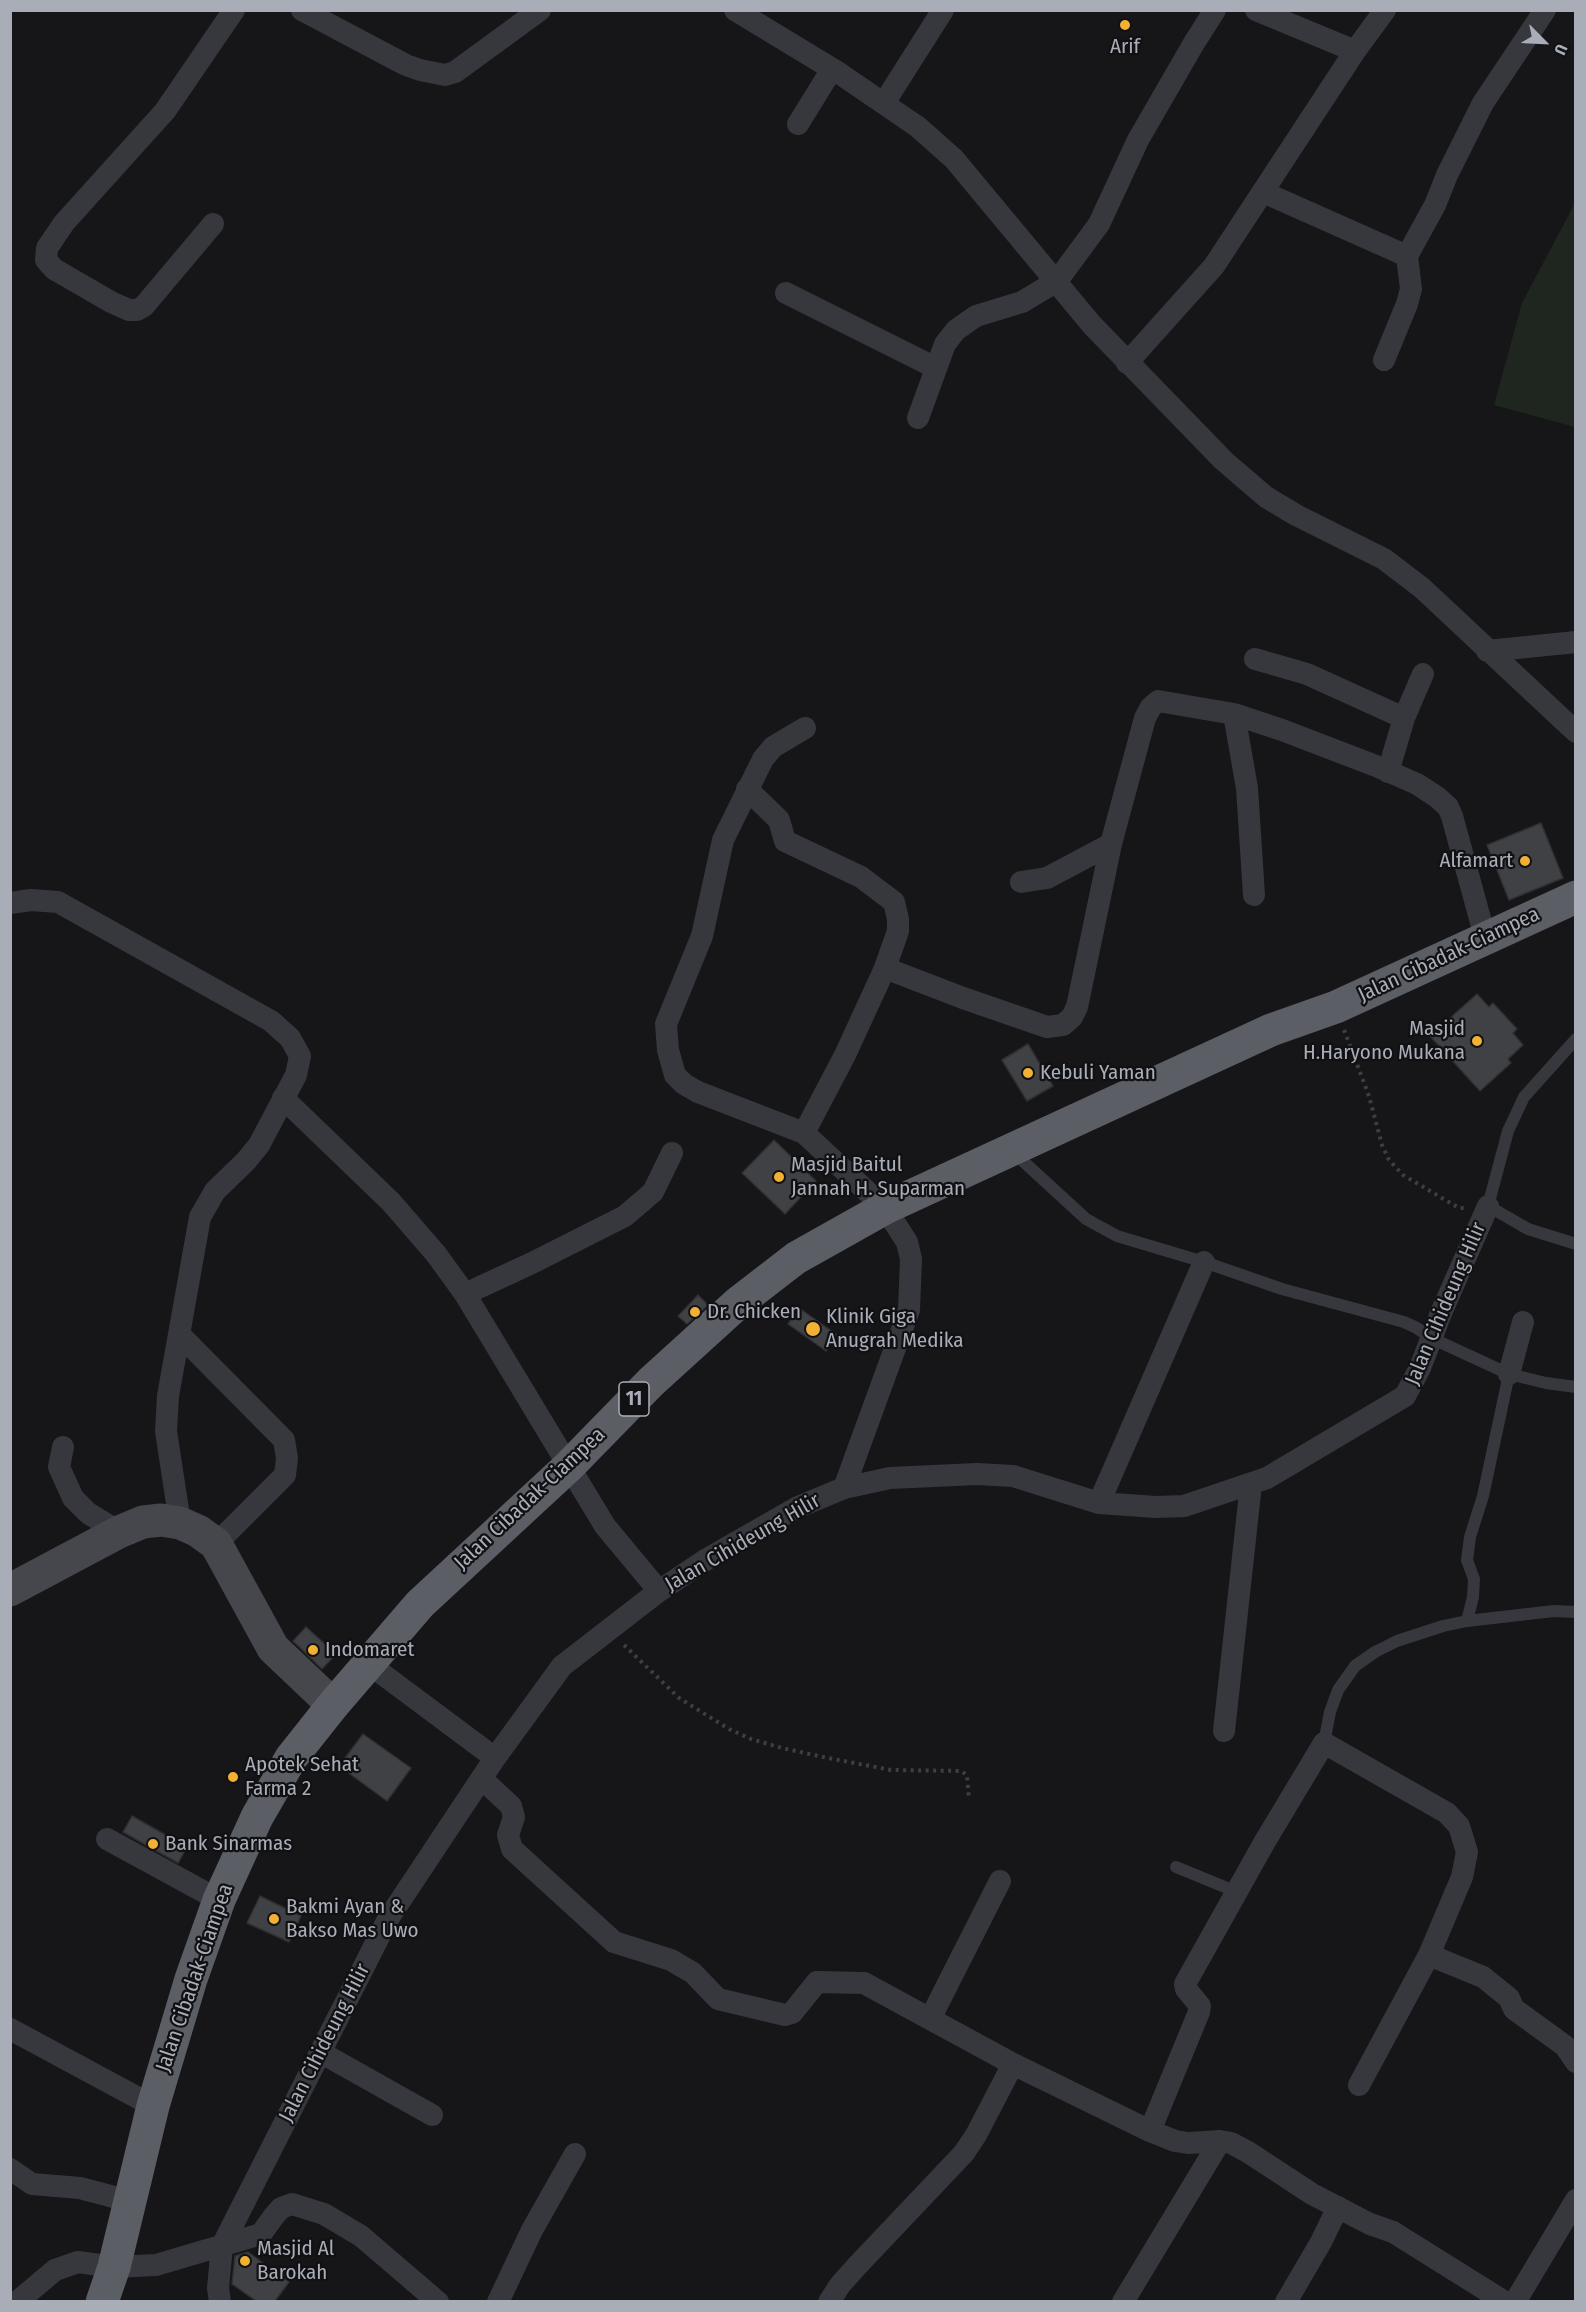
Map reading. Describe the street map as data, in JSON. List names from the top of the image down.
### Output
{
  "streets": {
    "highway": ["Jalan Cibadak-Ciampea", "11"],
    "street": ["Jalan Cihideung Hilir"]
  },
  "places": [
    "Arif",
    "Alfamart",
    "Masjid H.Haryono Mukana",
    "Kebuli Yaman",
    "Masjid Baitul Jannah H. Suparman",
    "Dr. Chicken",
    "Klinik Giga Anugrah Medika",
    "Indomaret",
    "Apotek Sehat Farma 2",
    "Bank Sinarmas",
    "Bakmi Ayan & Bakso Mas Uwo",
    "Masjid Al Barokah"
  ],
  "north": "bottom right"
}
